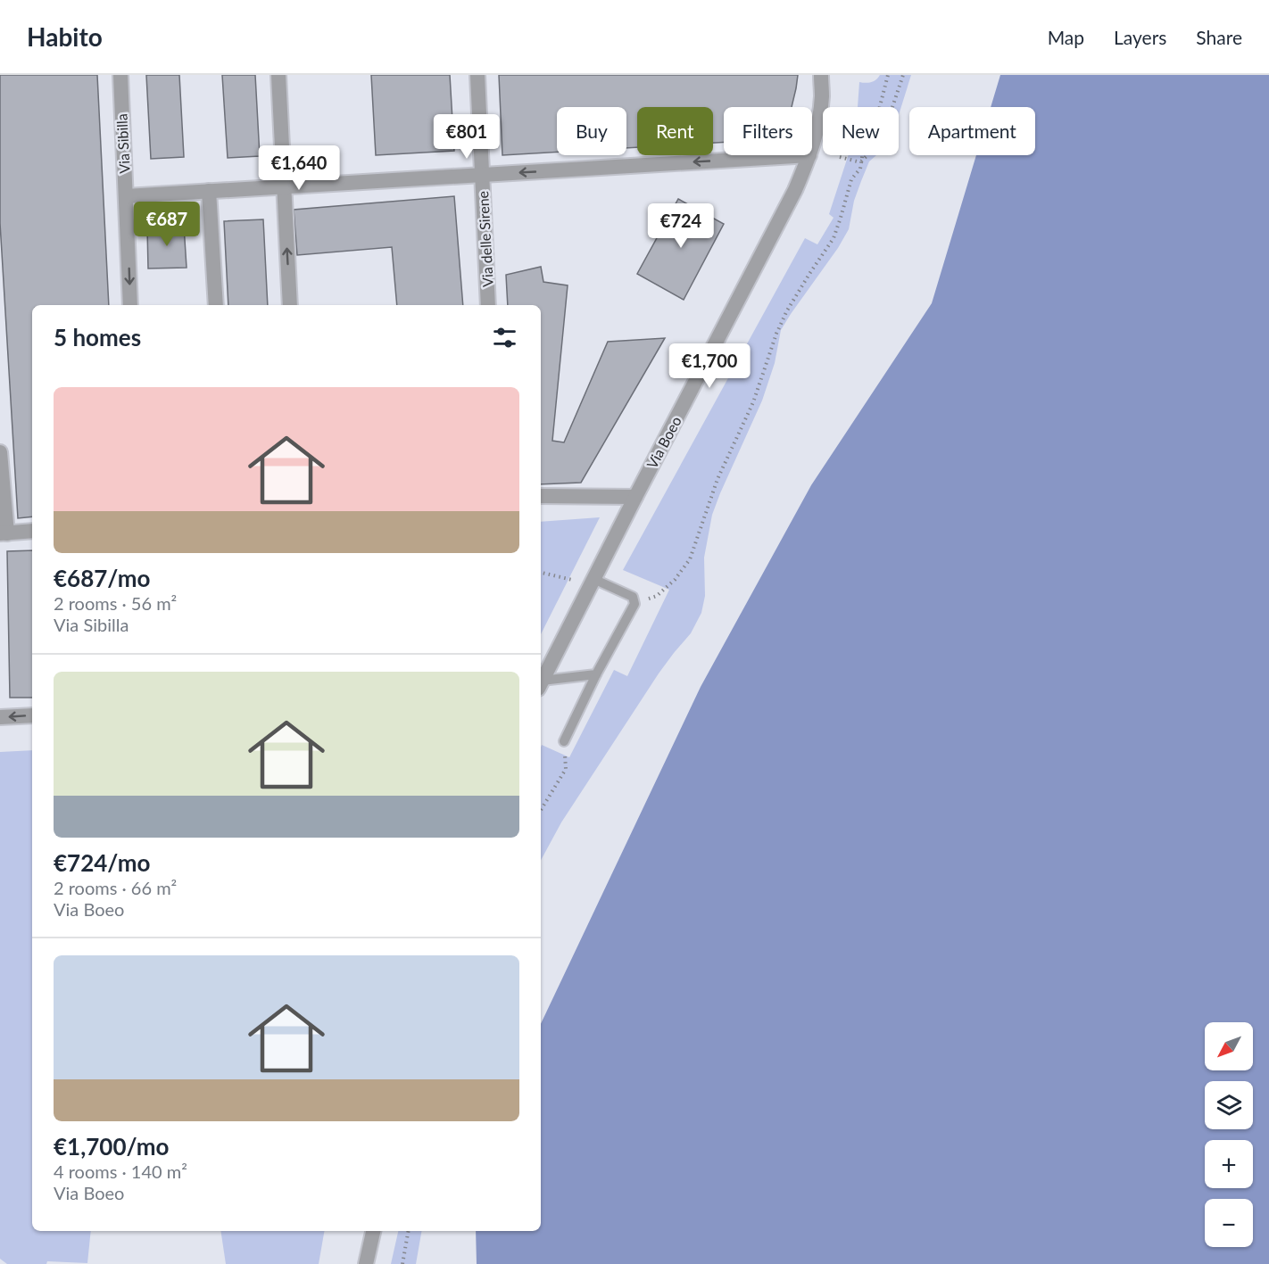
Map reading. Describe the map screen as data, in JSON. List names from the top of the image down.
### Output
{
  "streets": {
    "street": ["Via Sibilla", "Via delle Sirene", "Via Boeo"]
  },
  "north": "bottom left",
  "page": {
    "header": "Habito",
    "nav": ["Map", "Layers", "Share"],
    "chip": [
      "Buy",
      "Rent",
      "Filters",
      "New",
      "Apartment"
    ],
    "price": [
      "€801",
      "€1,640",
      "€687",
      "€724",
      "€1,700"
    ],
    "heading": "5 homes",
    "list": [
      {
        "name": "€687/mo",
        "note": "2 rooms · 56 m² · Via Sibilla"
      },
      {
        "name": "€724/mo",
        "note": "2 rooms · 66 m² · Via Boeo"
      },
      {
        "name": "€1,700/mo",
        "note": "4 rooms · 140 m² · Via Boeo"
      }
    ],
    "map_buttons": ["+", "−"]
  }
}
